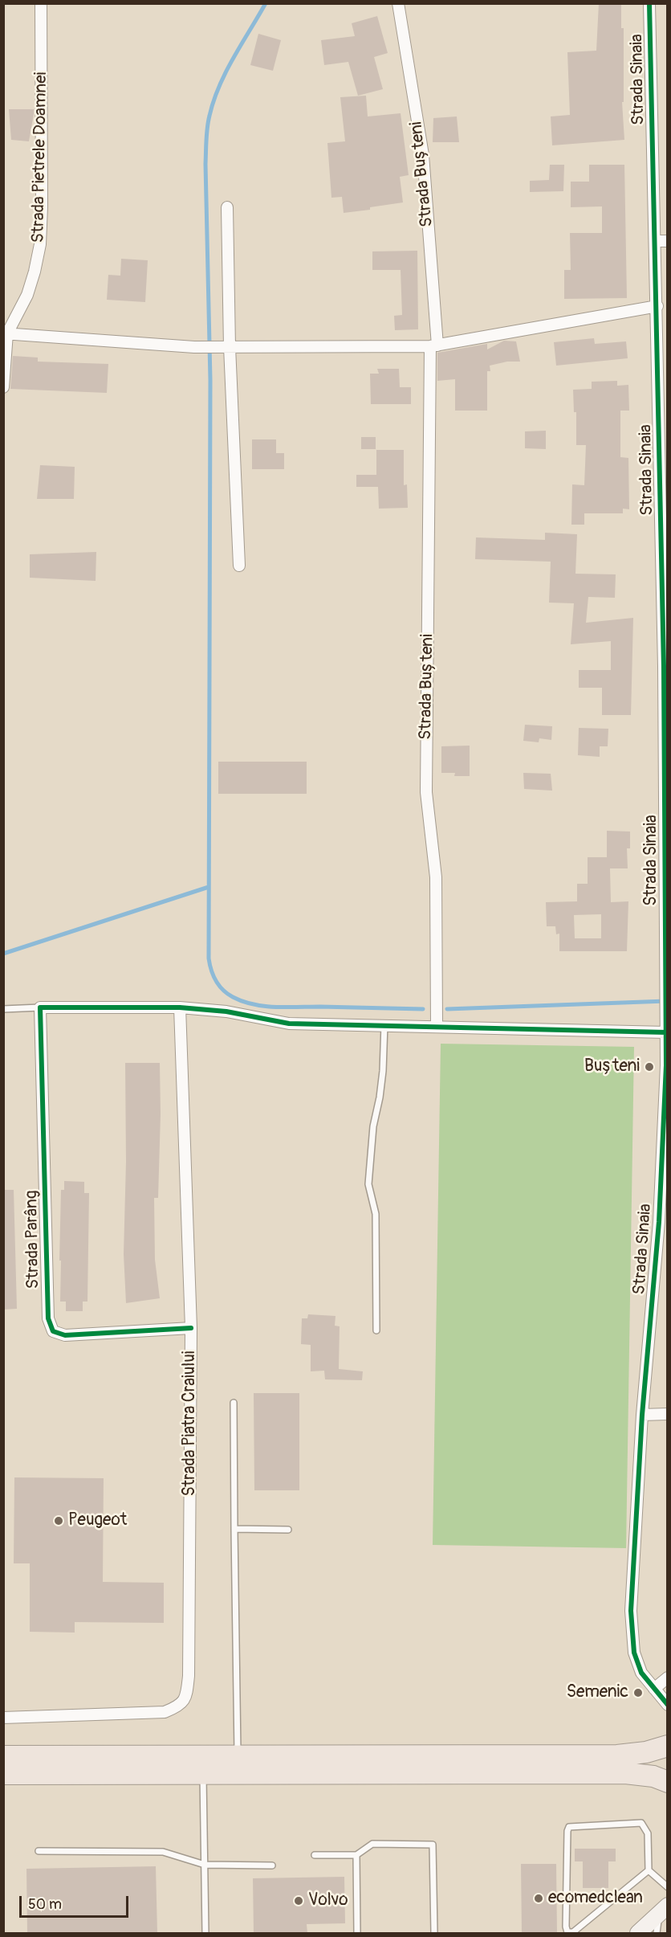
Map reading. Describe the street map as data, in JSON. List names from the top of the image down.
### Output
{
  "streets": {
    "street": [
      "Strada Sinaia",
      "Strada Pietrele Doamnei",
      "Strada Bușteni",
      "Strada Parâng",
      "Strada Piatra Craiului"
    ]
  },
  "crossings": [
    ["Strada Parâng", "Strada Piatra Craiului"]
  ],
  "places": [
    "Bușteni",
    "Peugeot",
    "Semenic",
    "ecomedclean",
    "Volvo"
  ],
  "scale_bar": "50 m"
}
